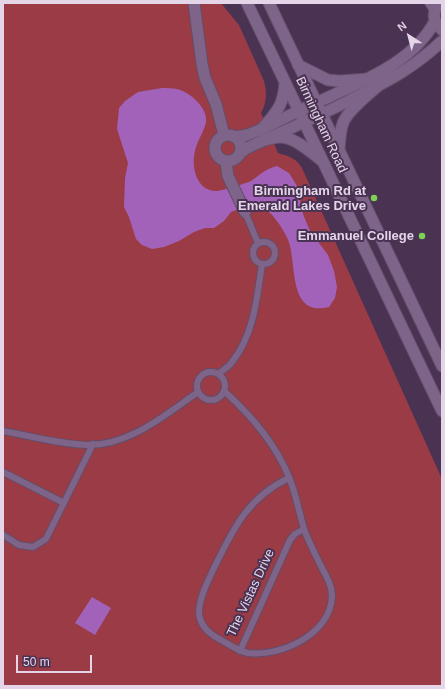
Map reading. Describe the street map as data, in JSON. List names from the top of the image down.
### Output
{
  "streets": {
    "street": ["Birmingham Road"],
    "lane": ["The Vistas Drive"]
  },
  "places": ["Birmingham Rd at Emerald Lakes Drive", "Emmanuel College"],
  "scale_bar": "50 m",
  "north": "top left"
}
